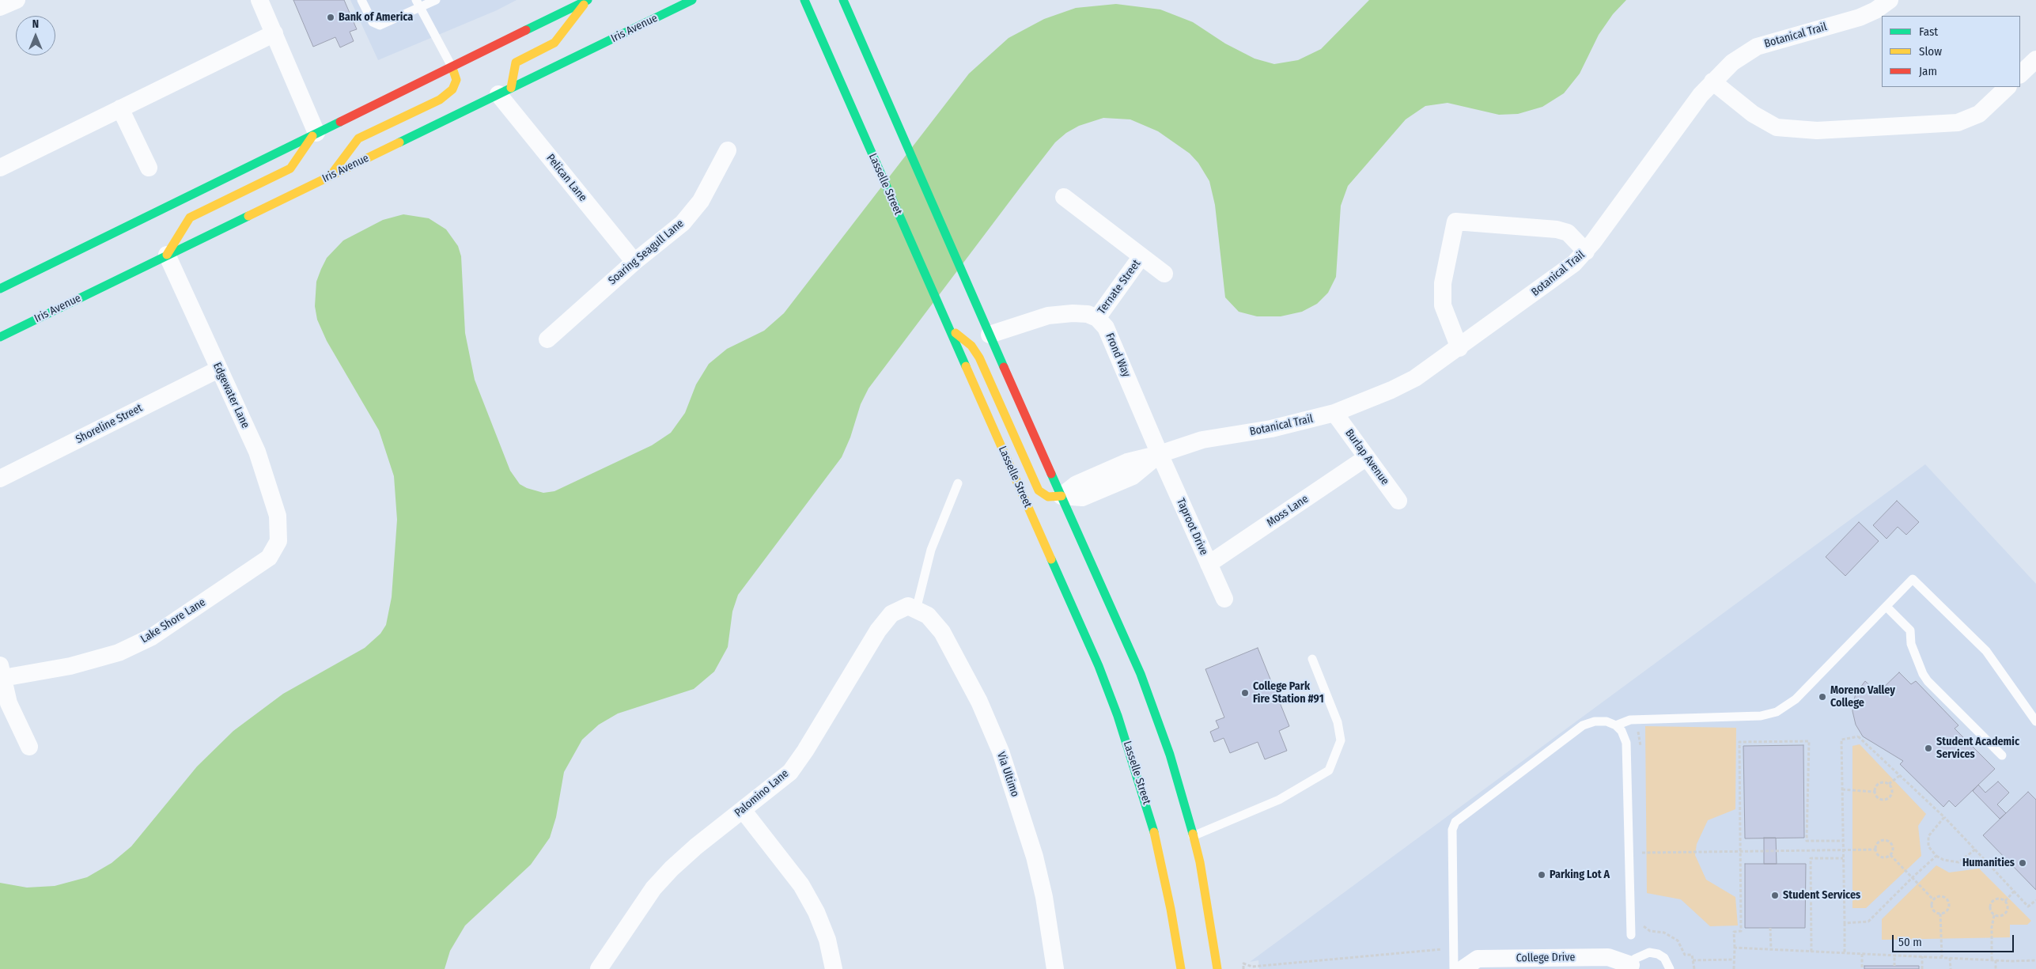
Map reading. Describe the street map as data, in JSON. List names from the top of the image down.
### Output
{
  "streets": {
    "main road": ["Iris Avenue", "Lasselle Street"],
    "street": [
      "Botanical Trail",
      "Pelican Lane",
      "Soaring Seagull Lane",
      "Ternate Street",
      "Frond Way",
      "Edgewater Lane",
      "Shoreline Street",
      "Burlap Avenue",
      "Moss Lane",
      "Taproot Drive",
      "Lake Shore Lane",
      "Via Ultimo",
      "Palomino Lane",
      "College Drive"
    ]
  },
  "crossings": [
    ["Iris Avenue", "Pelican Lane"],
    ["Iris Avenue", "Edgewater Lane"],
    ["Botanical Trail", "Frond Way"],
    ["Botanical Trail", "Burlap Avenue"],
    ["Botanical Trail", "Taproot Drive"],
    ["Pelican Lane", "Soaring Seagull Lane"],
    ["Ternate Street", "Frond Way"],
    ["Frond Way", "Taproot Drive"],
    ["Edgewater Lane", "Shoreline Street"],
    ["Edgewater Lane", "Lake Shore Lane"],
    ["Burlap Avenue", "Moss Lane"],
    ["Moss Lane", "Taproot Drive"],
    ["Via Ultimo", "Palomino Lane"]
  ],
  "places": [
    "Bank of America",
    "College Park Fire Station #91",
    "Moreno Valley College",
    "Student Academic Services",
    "Humanities",
    "Parking Lot A",
    "Student Services"
  ],
  "legend": ["Fast", "Slow", "Jam"],
  "scale_bar": "50 m",
  "north": "top"
}
